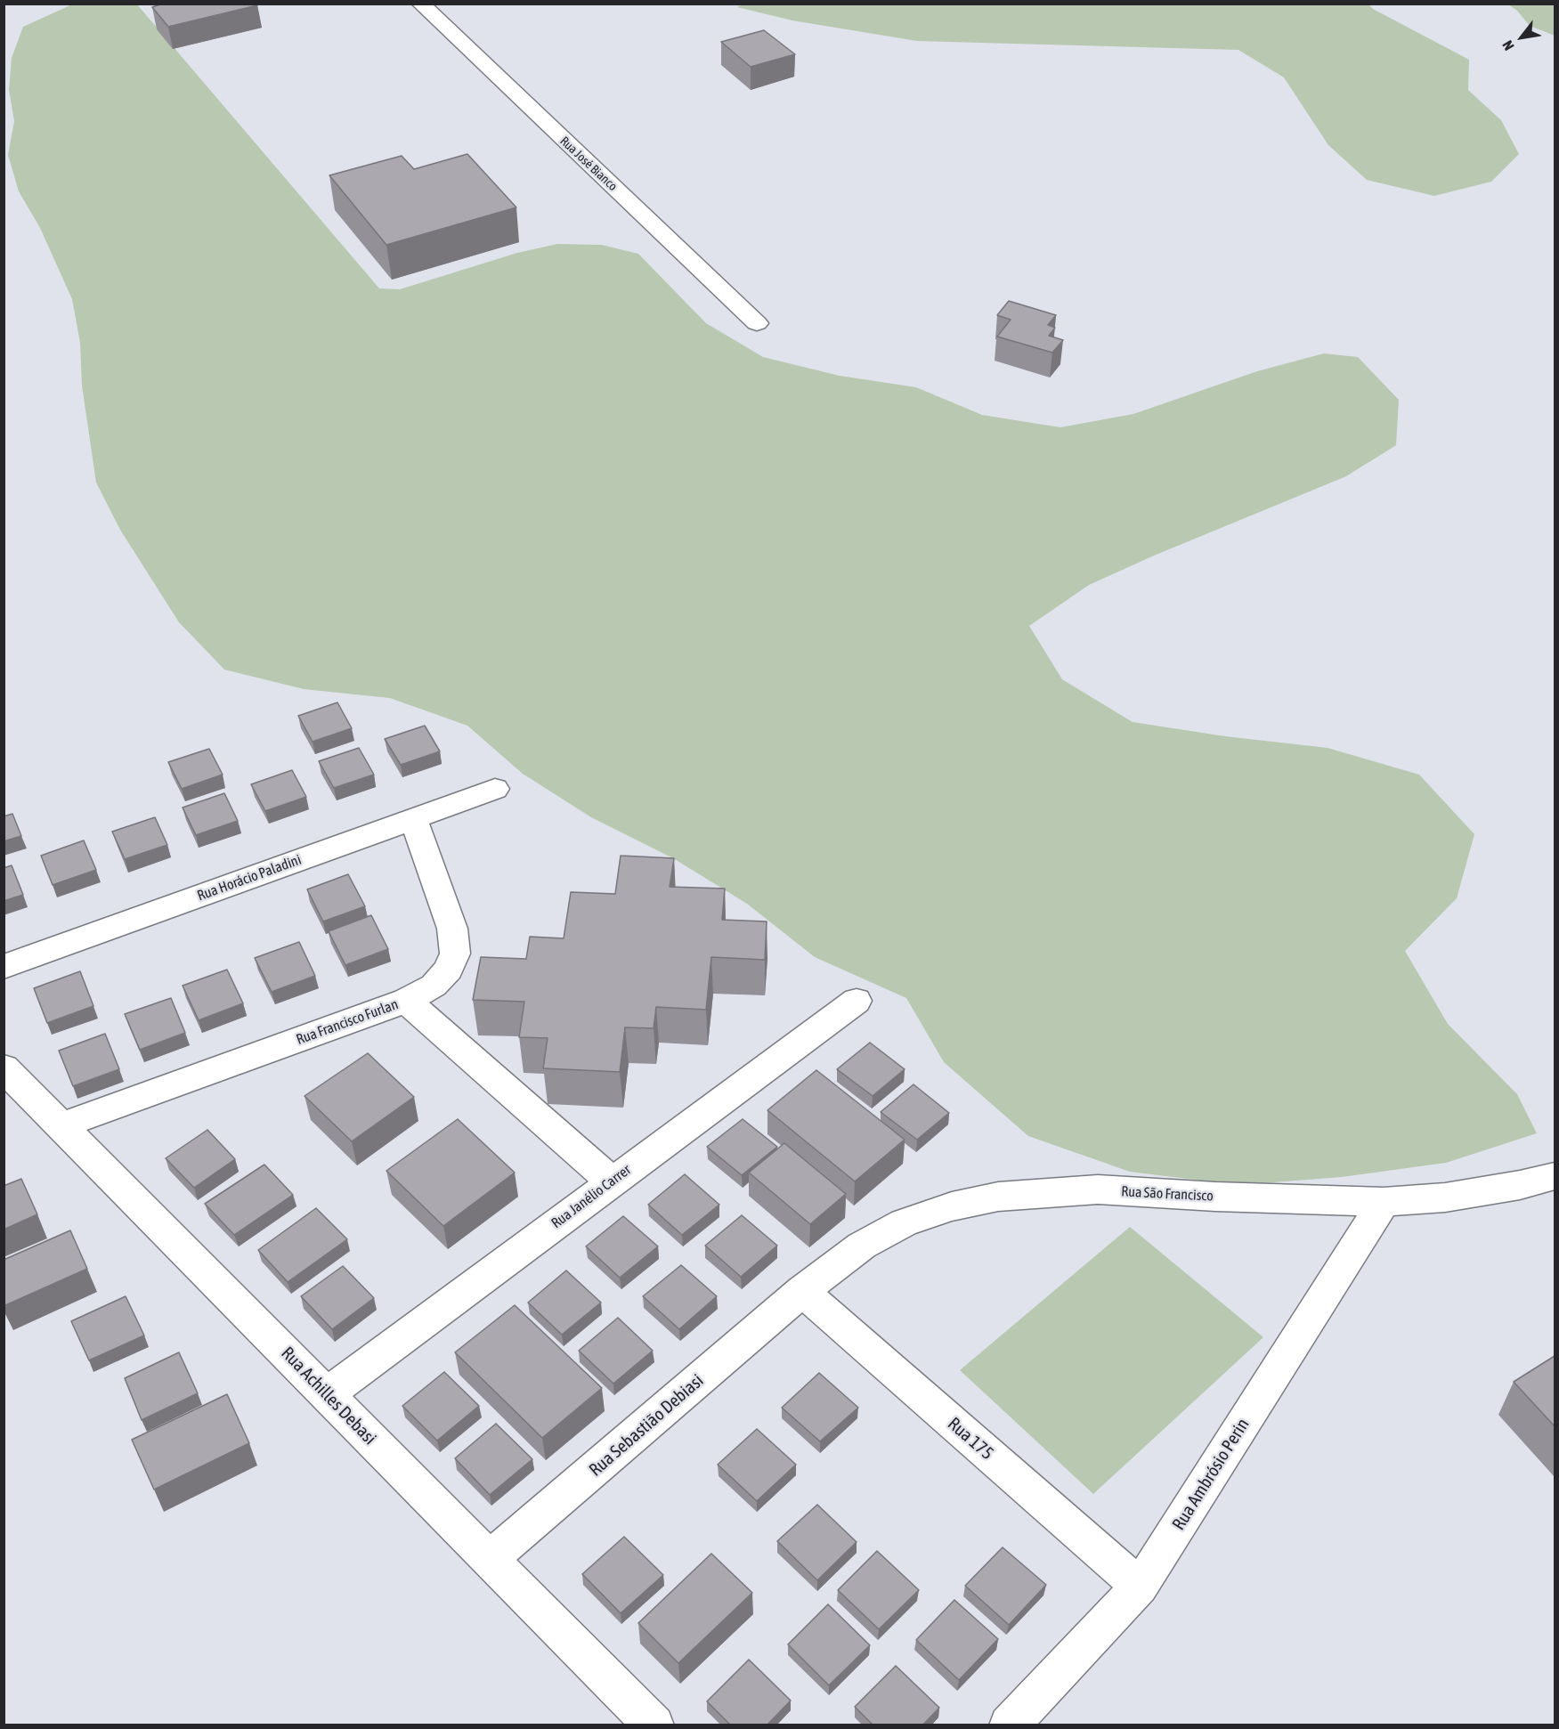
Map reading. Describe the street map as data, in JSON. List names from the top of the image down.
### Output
{
  "streets": {
    "street": [
      "Rua José Bianco",
      "Rua Horácio Paladini",
      "Rua Francisco Furlan",
      "Rua São Francisco",
      "Rua Janélio Carrer",
      "Rua Achilles Debasi",
      "Rua Sebastião Debiasi",
      "Rua 175",
      "Rua Ambrósio Perin"
    ]
  },
  "crossings": [
    ["Rua Francisco Furlan", "Rua Janélio Carrer"],
    ["Rua Francisco Furlan", "Rua Achilles Debasi"],
    ["Rua São Francisco", "Rua Sebastião Debiasi"],
    ["Rua São Francisco", "Rua 175"],
    ["Rua São Francisco", "Rua Ambrósio Perin"],
    ["Rua Janélio Carrer", "Rua Achilles Debasi"],
    ["Rua Achilles Debasi", "Rua Sebastião Debiasi"],
    ["Rua Sebastião Debiasi", "Rua 175"],
    ["Rua 175", "Rua Ambrósio Perin"]
  ],
  "north": "bottom left"
}
